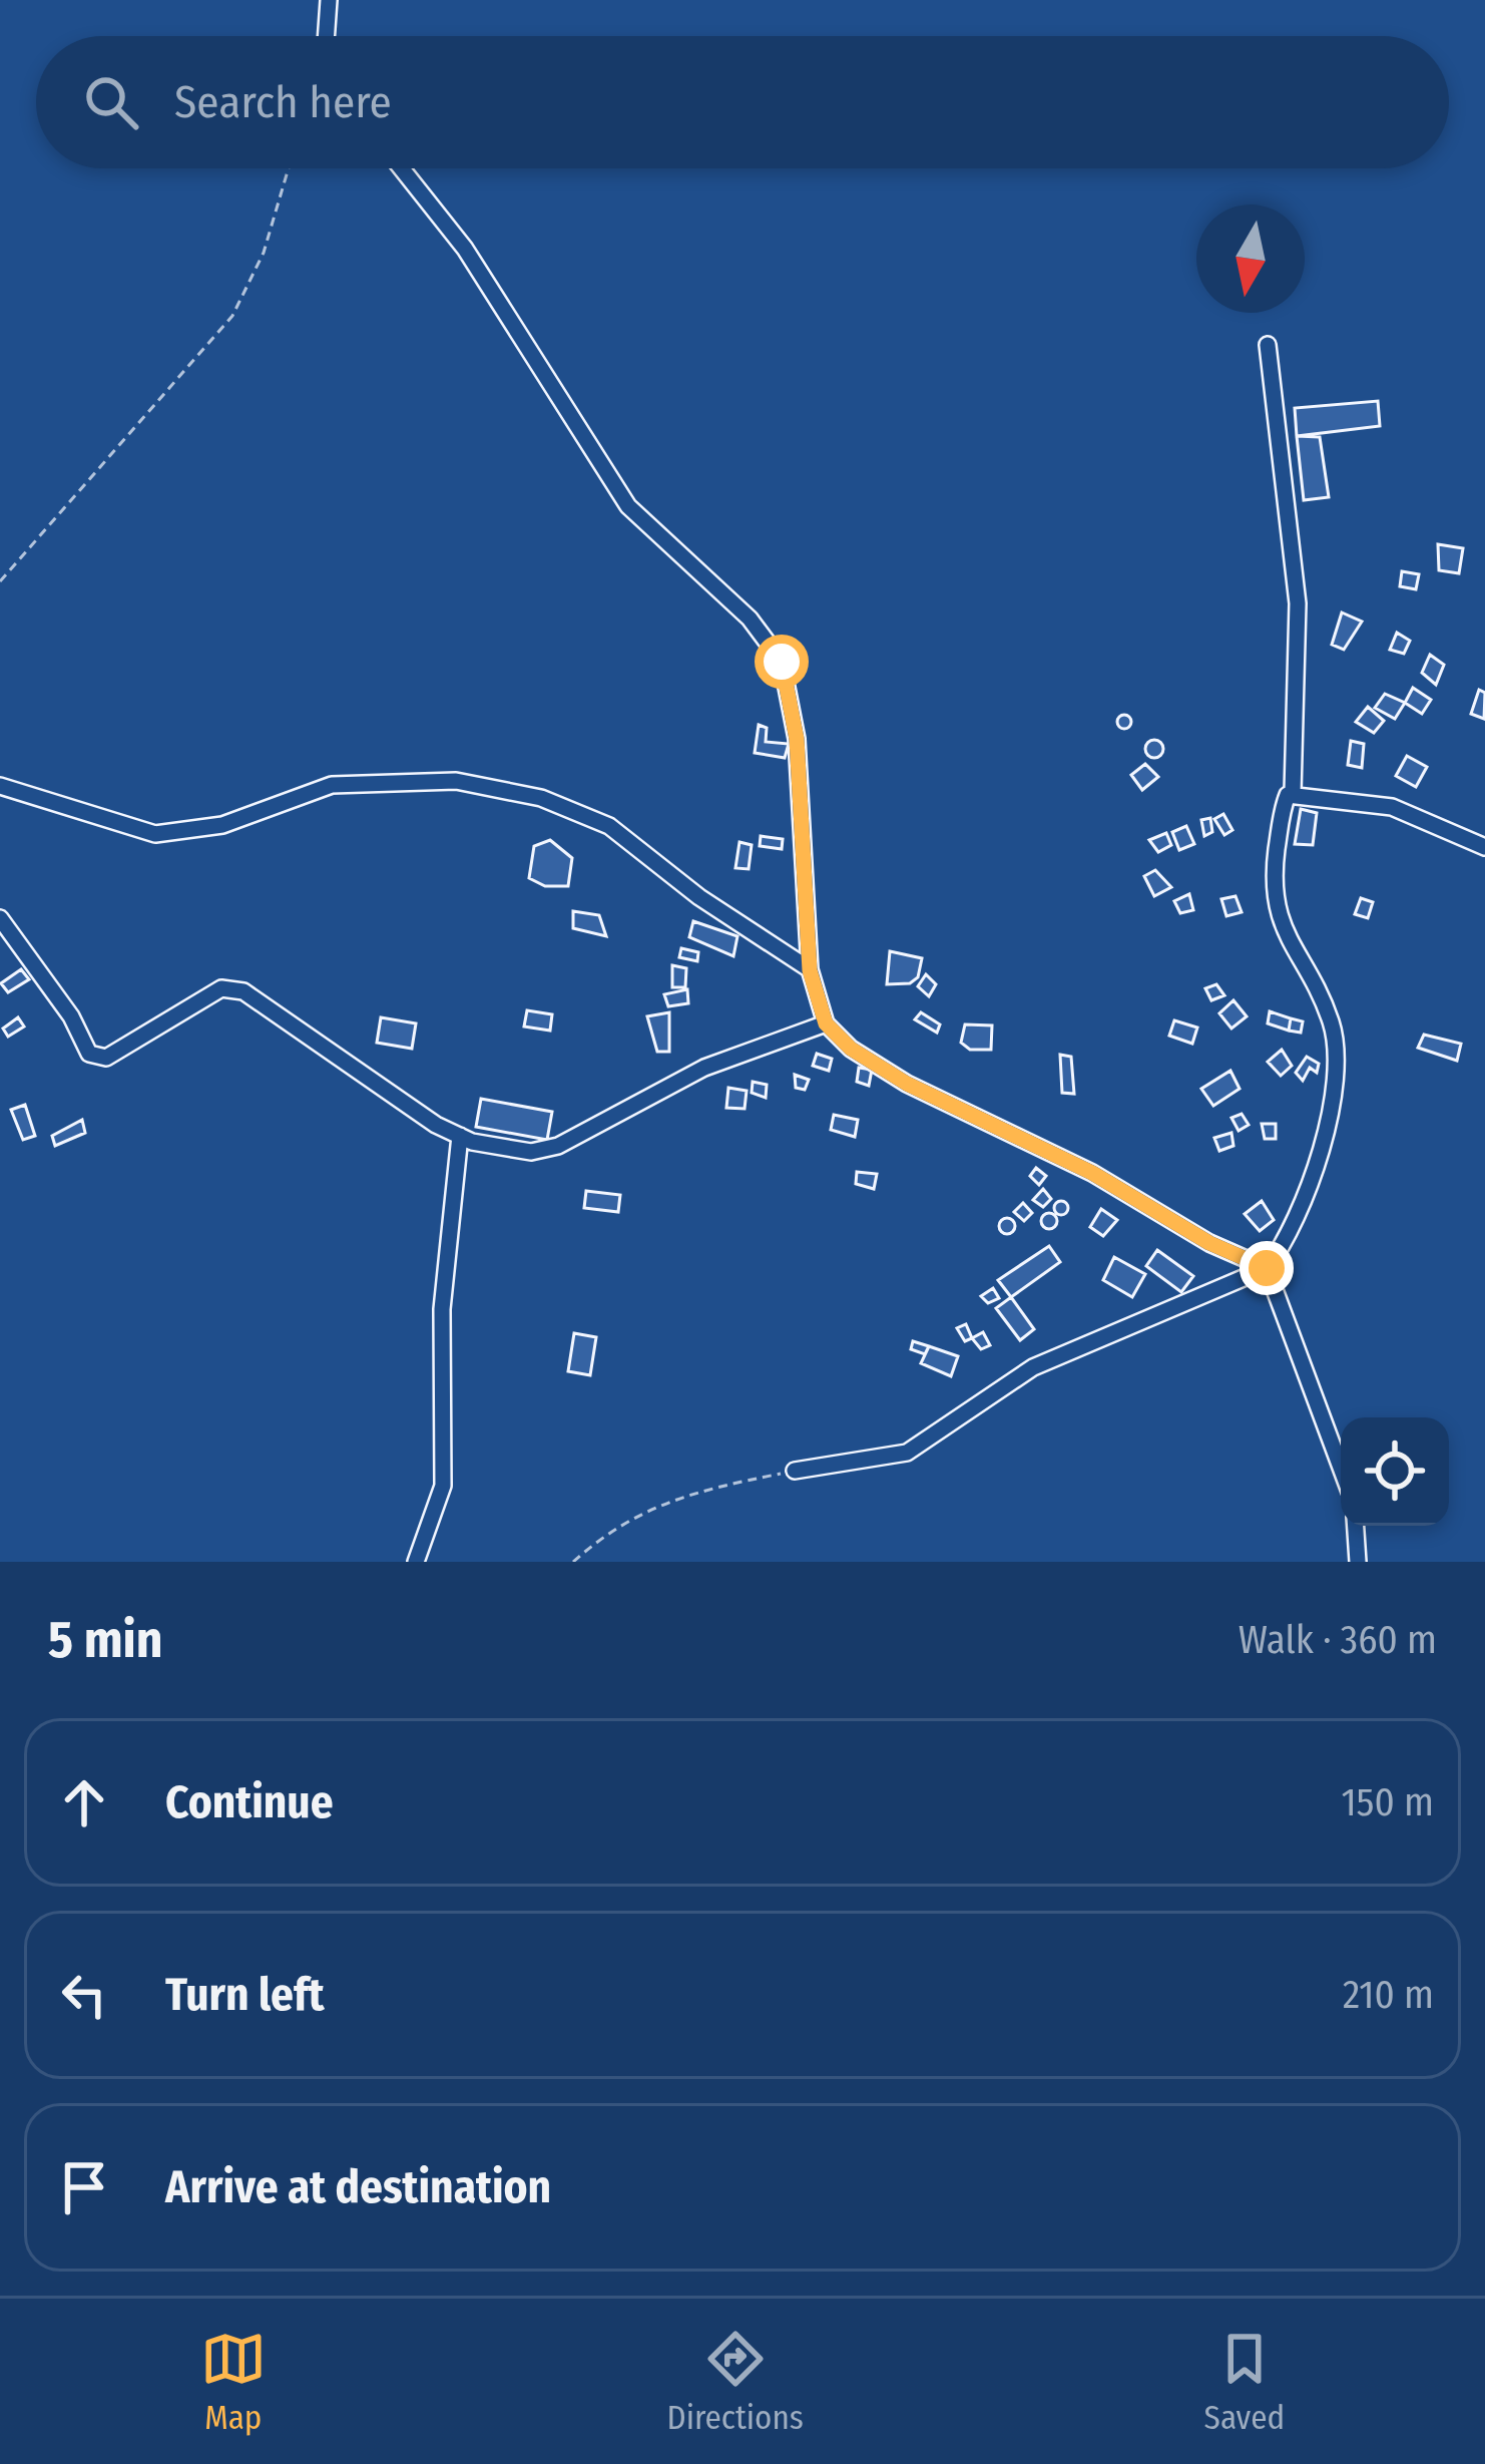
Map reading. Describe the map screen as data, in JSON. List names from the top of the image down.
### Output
{
  "north": "bottom",
  "page": {
    "search": "Search here",
    "heading": ["5 min", "Walk · 360 m"],
    "list": [
      ["Continue", "150 m"],
      ["Turn left", "210 m"],
      "Arrive at destination"
    ],
    "nav": ["Map", "Directions", "Saved"]
  }
}
